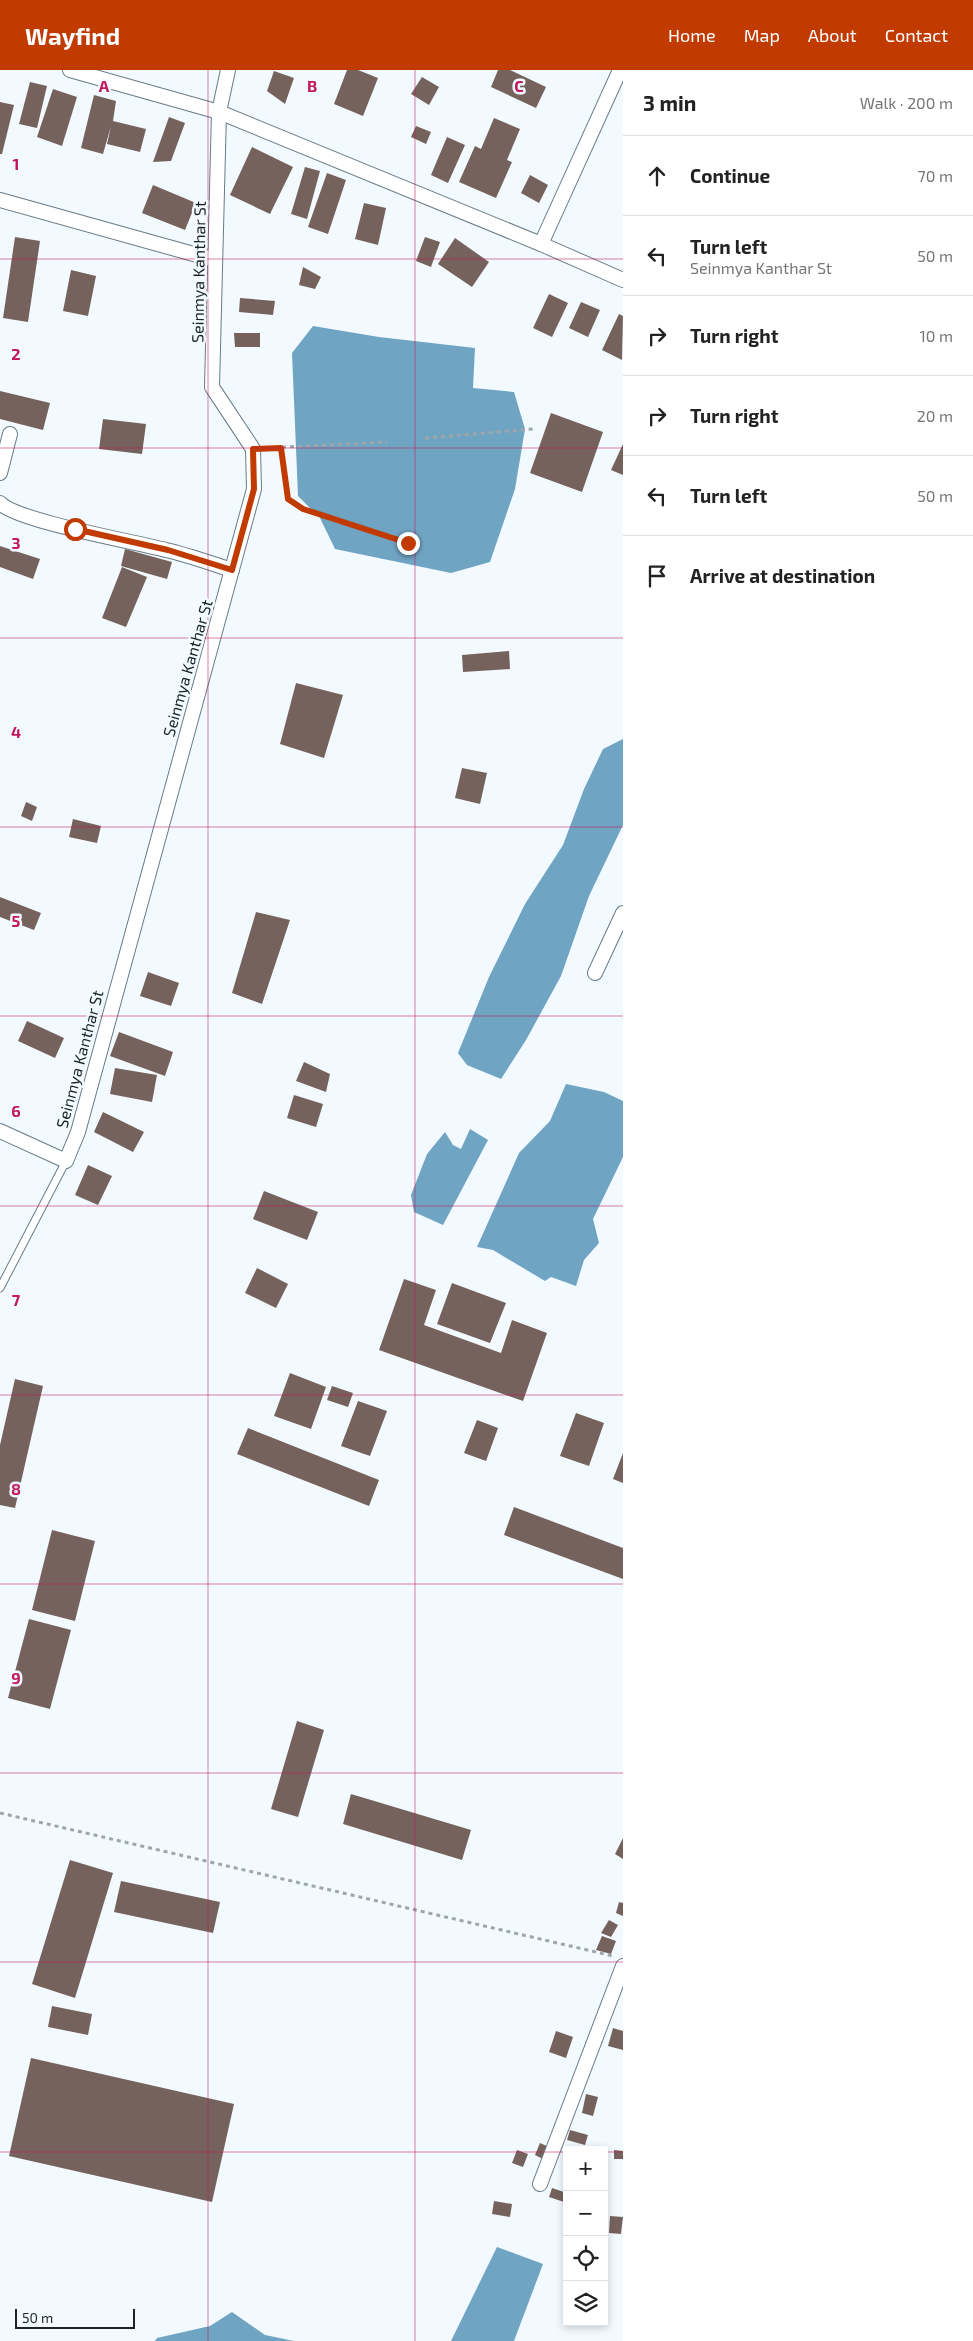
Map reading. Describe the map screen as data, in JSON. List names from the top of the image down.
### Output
{
  "streets": {
    "street": ["Seinmya Kanthar St"]
  },
  "scale_bar": "50 m",
  "page": {
    "header": "Wayfind",
    "nav": [
      "Home",
      "Map",
      "About",
      "Contact"
    ],
    "heading": ["3 min", "Walk · 200 m"],
    "list": [
      ["Continue", "70 m"],
      ["Turn left", "Seinmya Kanthar St", "50 m"],
      ["Turn right", "10 m"],
      ["Turn right", "20 m"],
      ["Turn left", "50 m"],
      "Arrive at destination"
    ],
    "map_buttons": ["+", "−"],
    "scale": "50 m"
  },
  "grid": {
    "columns": ["A", "B", "C"],
    "rows": [
      "1",
      "2",
      "3",
      "4",
      "5",
      "6",
      "7",
      "8",
      "9"
    ]
  }
}
